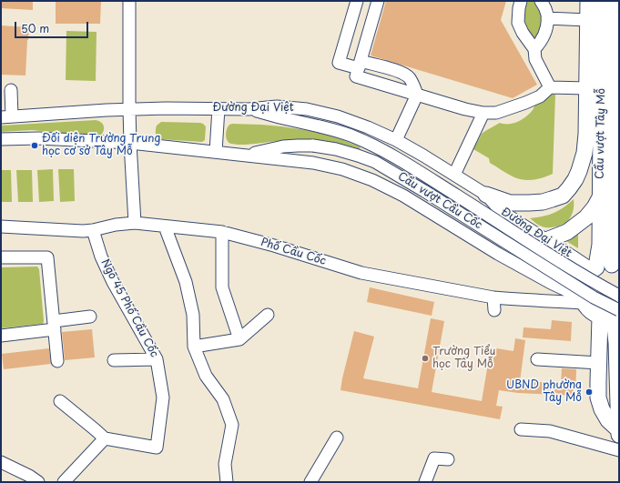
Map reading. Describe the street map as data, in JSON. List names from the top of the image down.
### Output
{
  "streets": {
    "main road": ["Cầu vượt Tây Mỗ"],
    "street": [
      "Đường Đại Việt",
      "Cầu vượt Cầu Cốc",
      "Phố Cầu Cốc",
      "Ngõ 45 Phố Cầu Cốc"
    ]
  },
  "crossings": [
    ["Đường Đại Việt", "Cầu vượt Tây Mỗ"],
    ["Đường Đại Việt", "Cầu vượt Cầu Cốc"],
    ["Phố Cầu Cốc", "Ngõ 45 Phố Cầu Cốc"]
  ],
  "places": ["Đối diện Trường Trung học cơ sở Tây Mỗ", "Trường Tiểu học Tây Mỗ", "UBND phường Tây Mỗ"],
  "scale_bar": "50 m"
}
